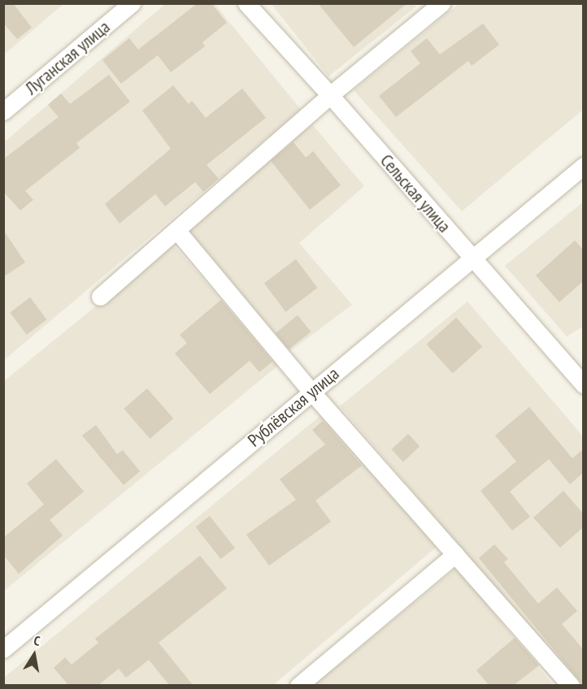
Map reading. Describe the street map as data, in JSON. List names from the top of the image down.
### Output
{
  "streets": {
    "street": ["Луганская улица", "Сельская улица", "Рублёвская улица"]
  },
  "crossings": [
    ["Сельская улица", "Рублёвская улица"]
  ],
  "north": "top"
}
